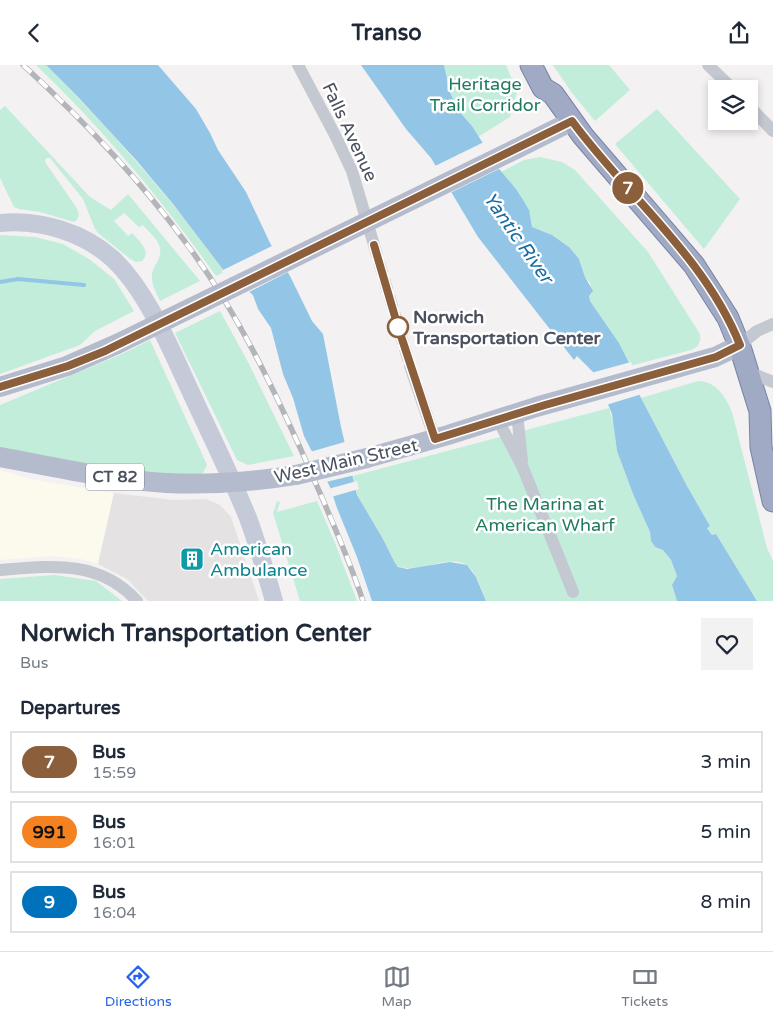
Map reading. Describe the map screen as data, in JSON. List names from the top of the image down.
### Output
{
  "streets": {
    "main road": ["West Main Street", "CT 82"],
    "street": ["Falls Avenue"]
  },
  "water": ["Yantic River"],
  "parks": ["Heritage Trail Corridor", "The Marina at American Wharf"],
  "places": {
    "other": ["Norwich Transportation Center"],
    "building": ["American Ambulance"]
  },
  "lines": ["bus line 7"],
  "page": {
    "header": "Transo",
    "on_map": "7",
    "heading": [
      ["Norwich Transportation Center", "Bus"],
      "Departures"
    ],
    "list": [
      {
        "mark": "7",
        "name": "Bus",
        "note": "15:59",
        "value": "3 min"
      },
      {
        "mark": "991",
        "name": "Bus",
        "note": "16:01",
        "value": "5 min"
      },
      {
        "mark": "9",
        "name": "Bus",
        "note": "16:04",
        "value": "8 min"
      }
    ],
    "tabs": ["Directions", "Map", "Tickets"]
  }
}
